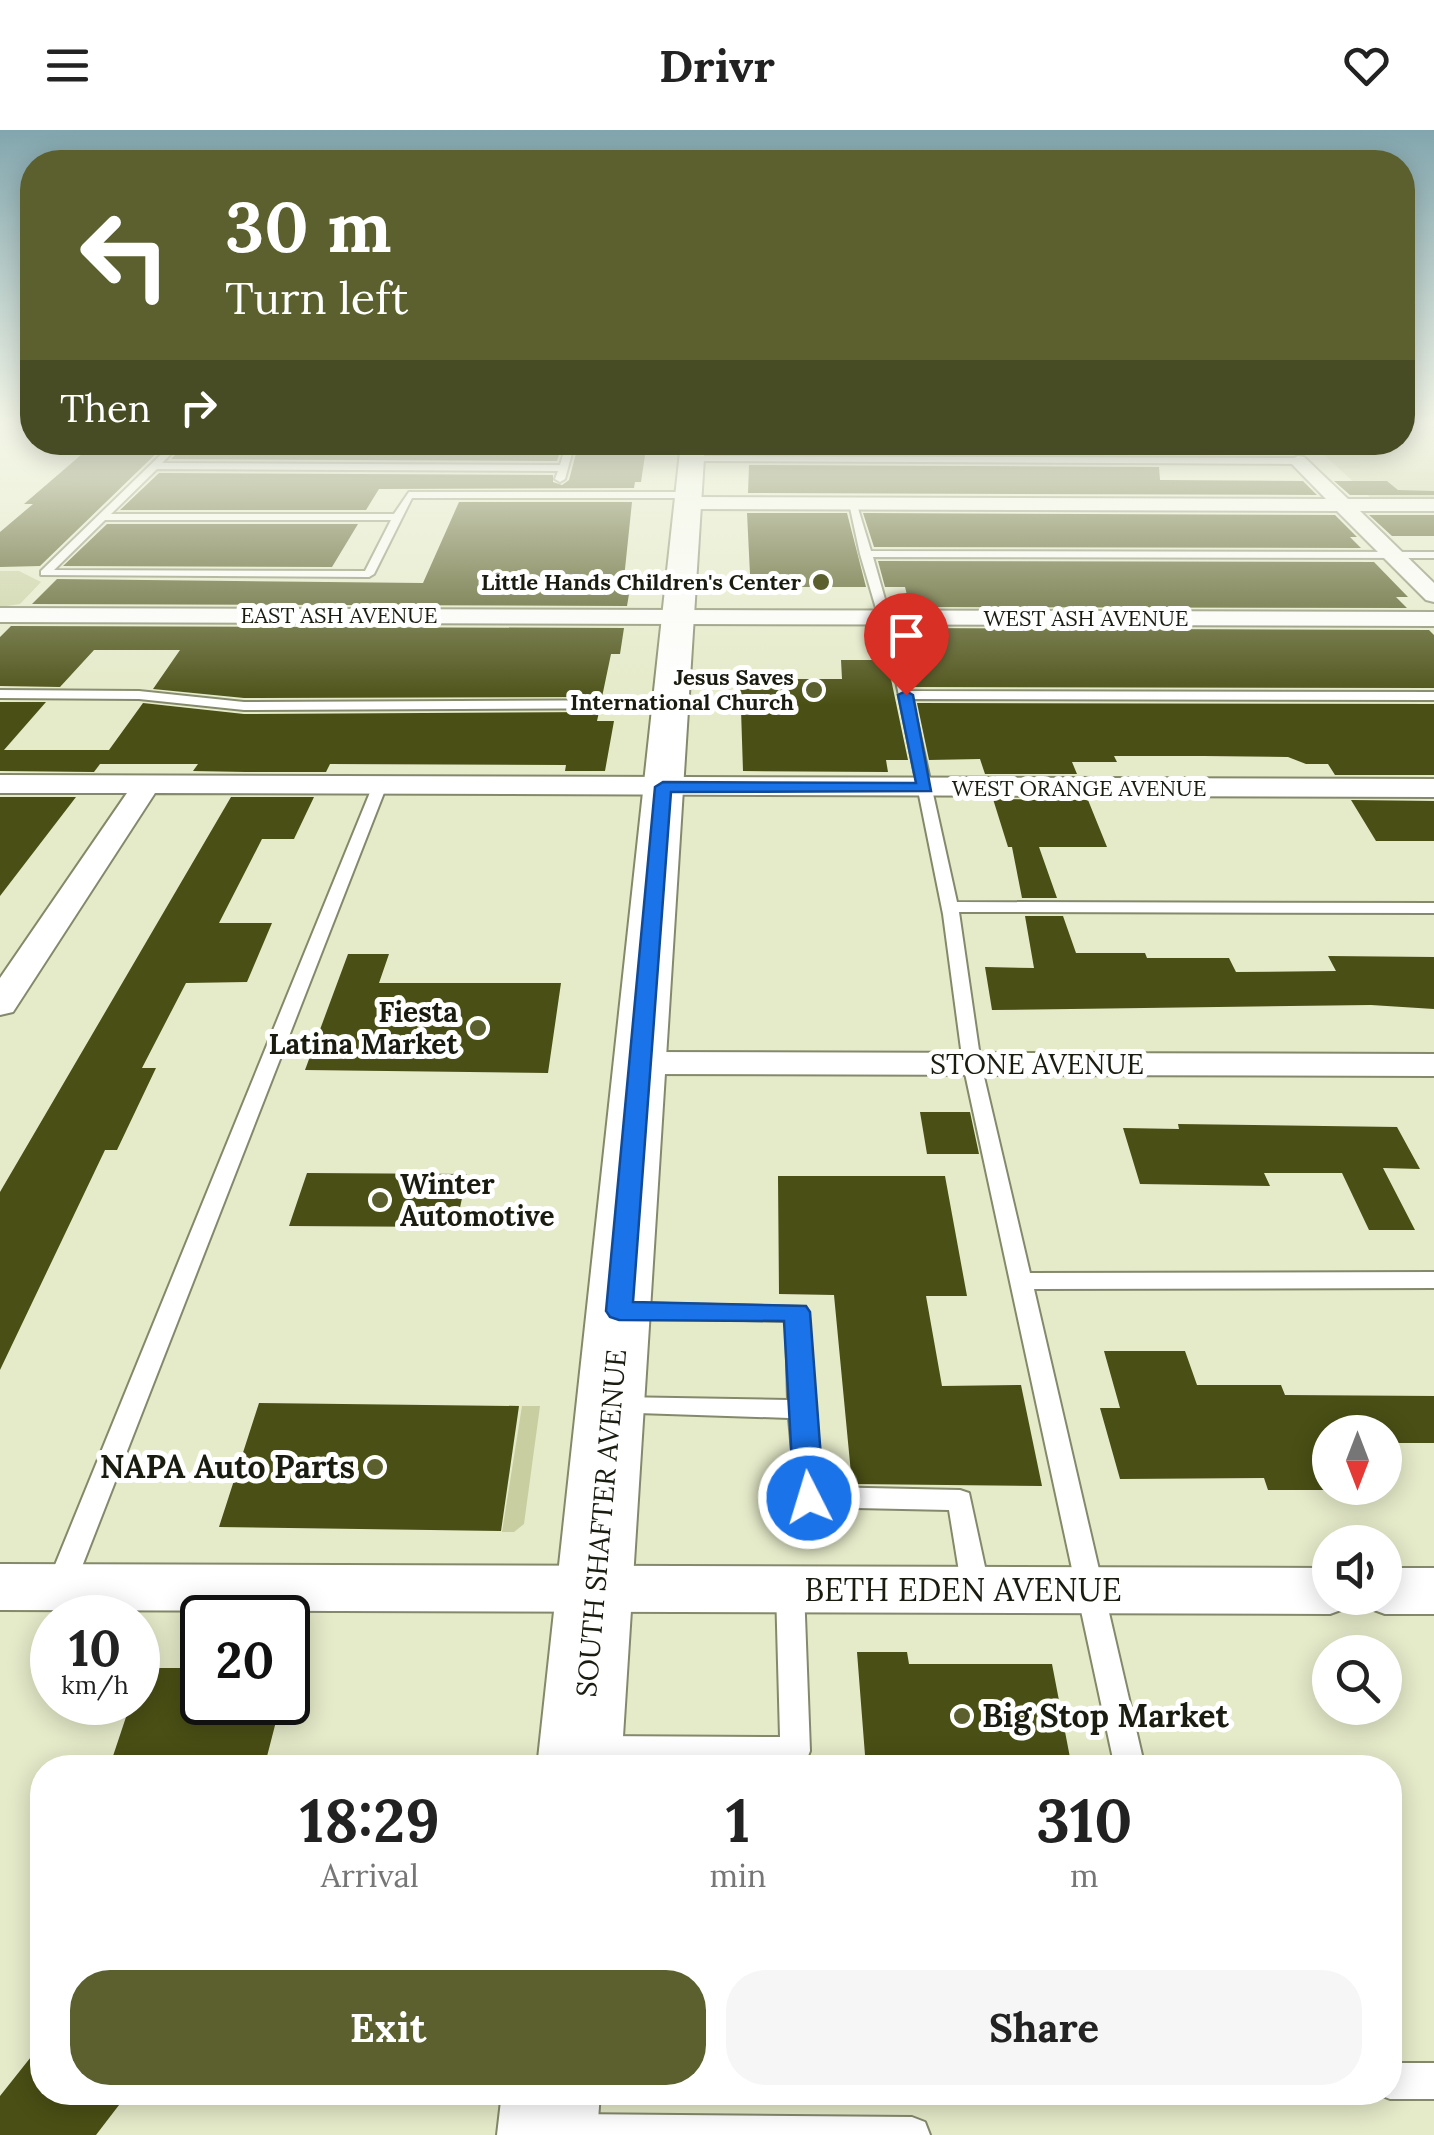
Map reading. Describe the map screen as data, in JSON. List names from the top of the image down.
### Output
{
  "streets": {
    "main road": ["SOUTH SHAFTER AVENUE"],
    "street": [
      "EAST ASH AVENUE",
      "WEST ASH AVENUE",
      "WEST ORANGE AVENUE",
      "STONE AVENUE",
      "BETH EDEN AVENUE"
    ]
  },
  "crossings": [
    ["EAST ASH AVENUE", "WEST ASH AVENUE"],
    ["EAST ASH AVENUE", "SOUTH SHAFTER AVENUE"],
    ["WEST ASH AVENUE", "SOUTH SHAFTER AVENUE"],
    ["WEST ORANGE AVENUE", "SOUTH SHAFTER AVENUE"],
    ["STONE AVENUE", "SOUTH SHAFTER AVENUE"],
    ["SOUTH SHAFTER AVENUE", "BETH EDEN AVENUE"]
  ],
  "places": [
    "Little Hands Children's Center",
    "Jesus Saves International Church",
    "Fiesta Latina Market",
    "Winter Automotive",
    "NAPA Auto Parts",
    "Big Stop Market"
  ],
  "north": "bottom",
  "page": {
    "header": "Drivr",
    "turn": ["30 m", "Turn left"],
    "then": "Then",
    "speed": "10 km/h",
    "limit": "20",
    "eta": [
      "18:29",
      "Arrival",
      "1",
      "min",
      "310",
      "m"
    ],
    "buttons": ["Exit", "Share"]
  }
}
